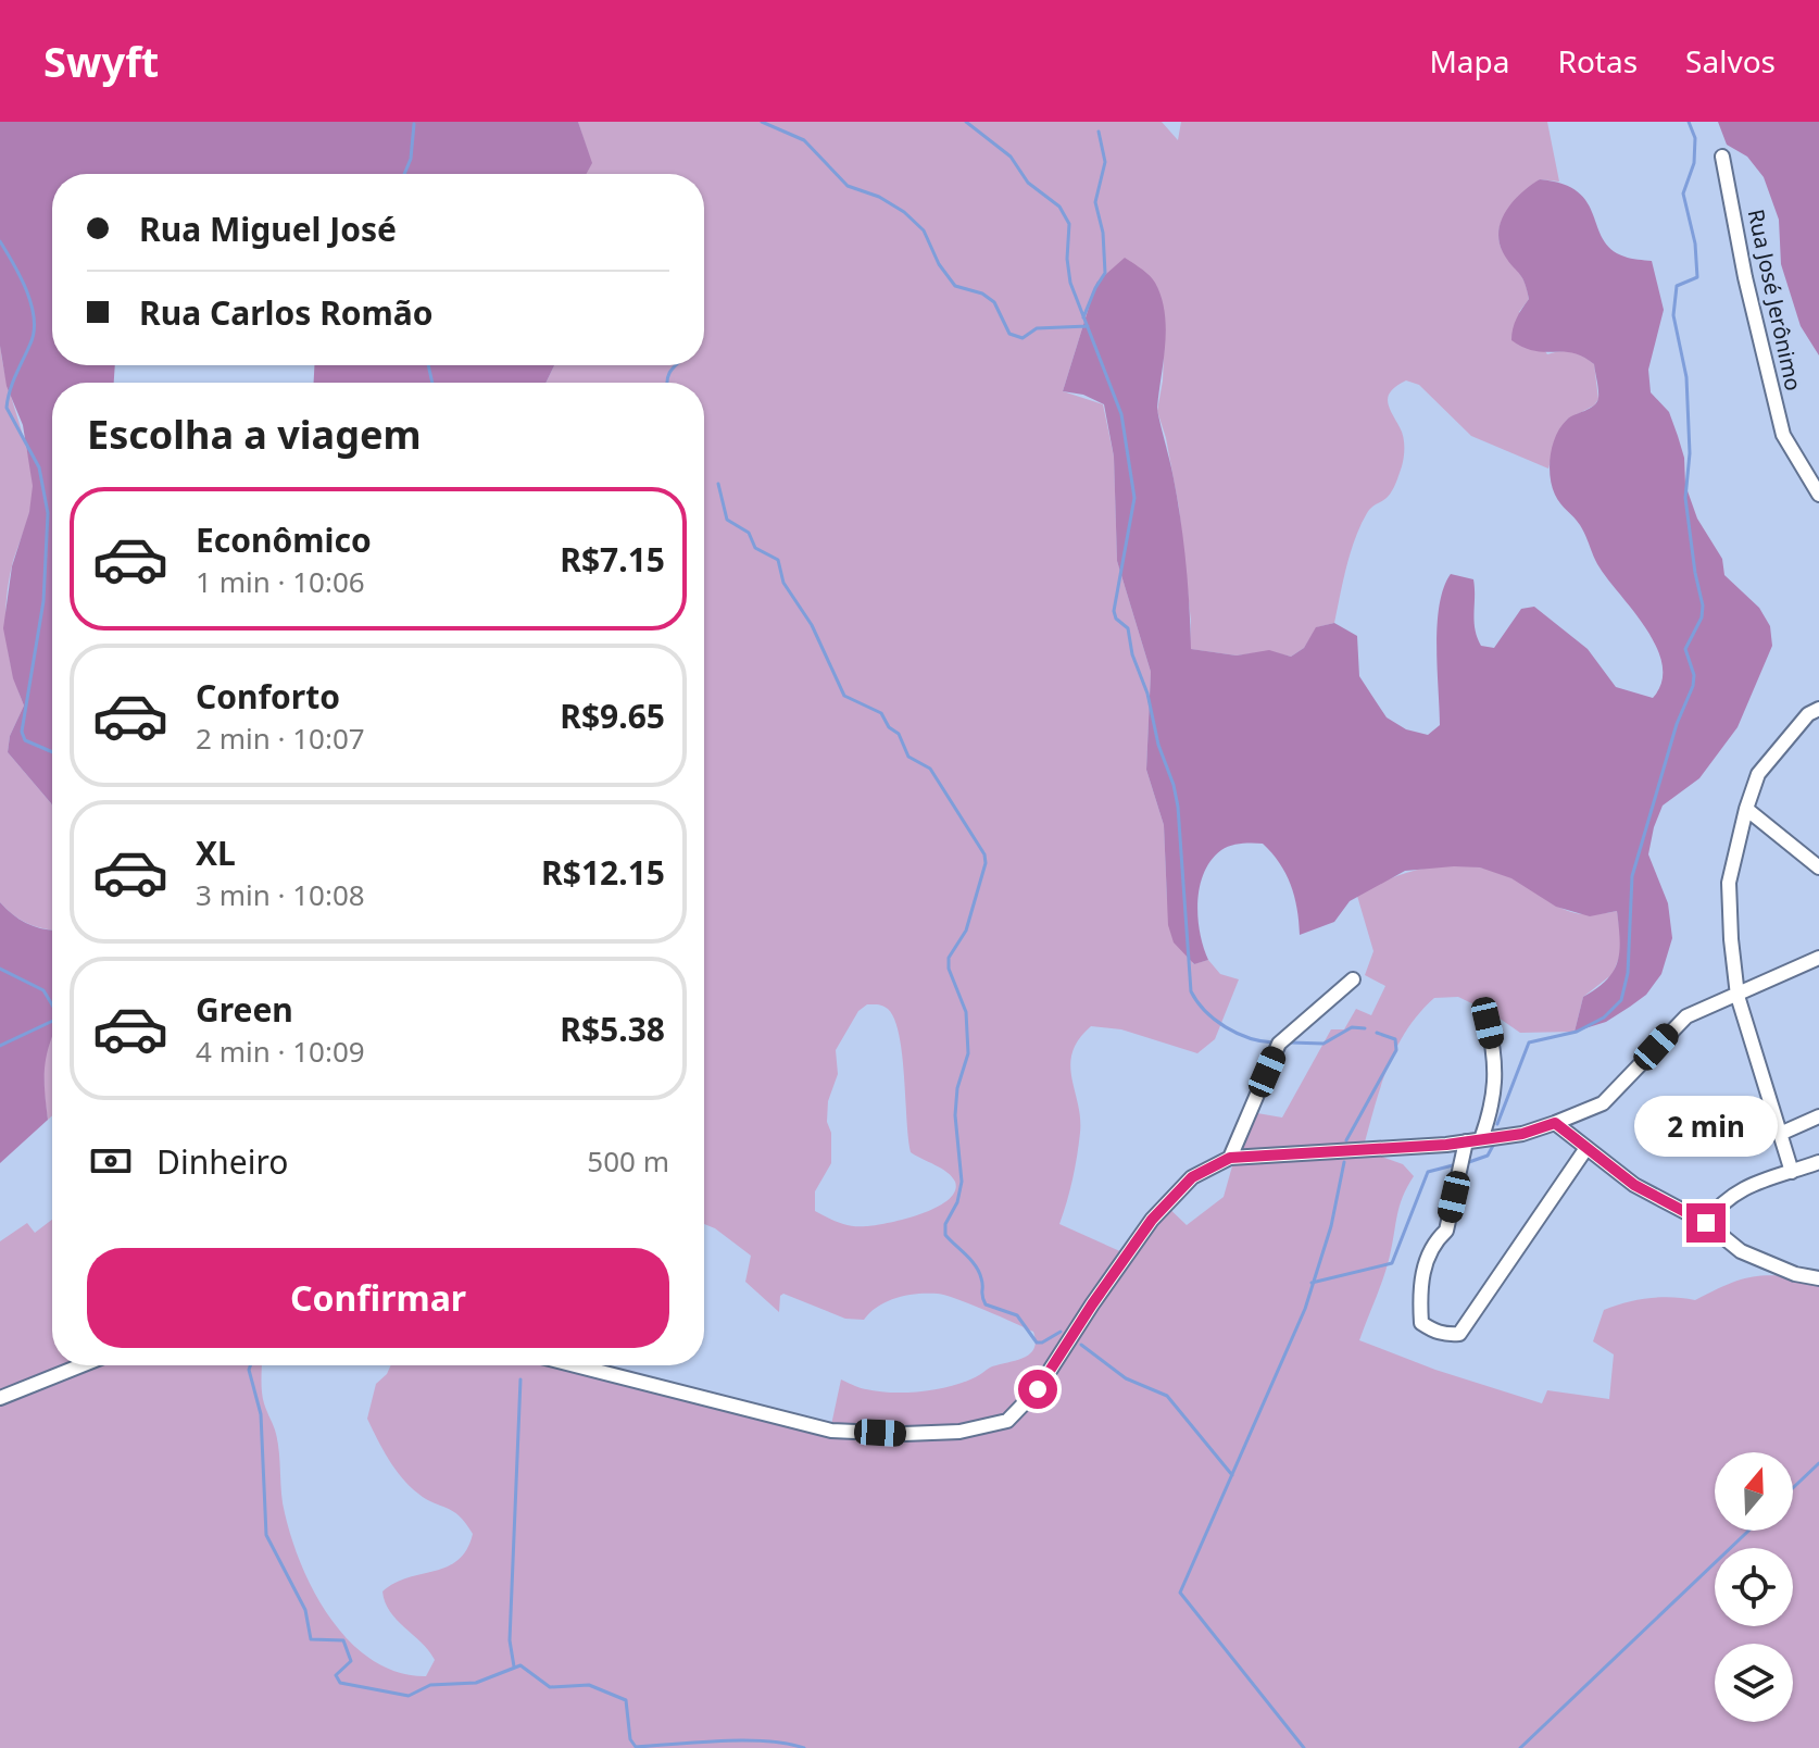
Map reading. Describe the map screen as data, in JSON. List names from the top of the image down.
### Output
{
  "streets": {
    "street": ["Rua José Jerônimo"]
  },
  "north": "top",
  "page": {
    "header": "Swyft",
    "nav": ["Mapa", "Rotas", "Salvos"],
    "banner": ["Rua Miguel José", "Rua Carlos Romão"],
    "heading": "Escolha a viagem",
    "list": [
      {
        "name": "Econômico",
        "note": "1 min · 10:06",
        "value": "R$7.15"
      },
      {
        "name": "Conforto",
        "note": "2 min · 10:07",
        "value": "R$9.65"
      },
      {
        "name": "XL",
        "note": "3 min · 10:08",
        "value": "R$12.15"
      },
      {
        "name": "Green",
        "note": "4 min · 10:09",
        "value": "R$5.38"
      }
    ],
    "bubble": "2 min",
    "pay": ["Dinheiro", "500 m"],
    "buttons": "Confirmar"
  }
}
